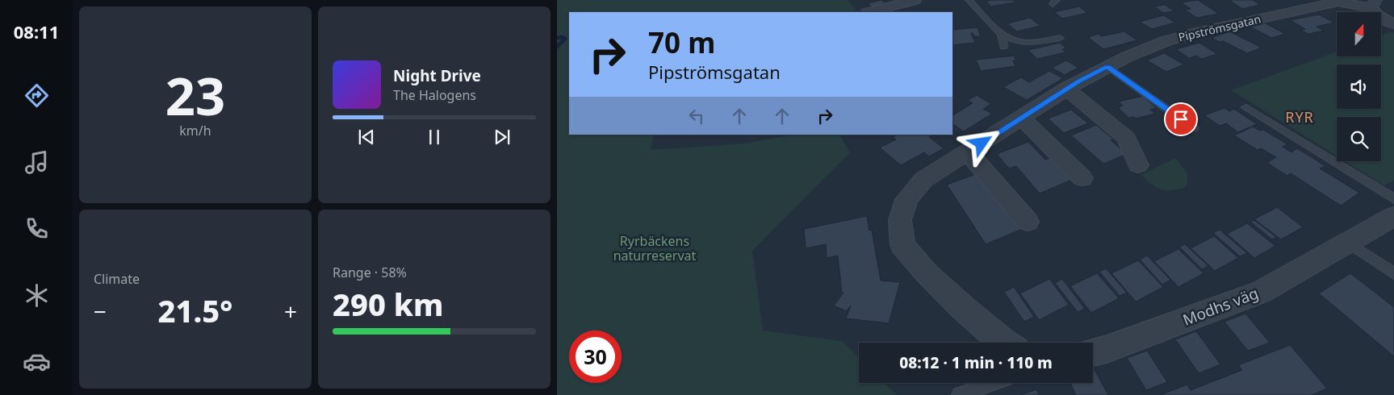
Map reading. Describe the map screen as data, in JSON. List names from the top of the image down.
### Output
{
  "streets": {
    "street": ["Pipströmsgatan", "Modhs väg"]
  },
  "districts": ["RYR"],
  "parks": ["Ryrbäckens naturreservat"],
  "north": "top",
  "page": {
    "tabs": "08:11",
    "tile": [
      ["23", "km/h"],
      "Climate",
      ["Range · 58%", "290 km"]
    ],
    "turn": ["70 m", "Pipströmsgatan"],
    "song": ["Night Drive", "The Halogens"],
    "heat": ["−", "21.5°", "+"],
    "limit": "30",
    "trip": "08:12 · 1 min · 110 m"
  }
}
